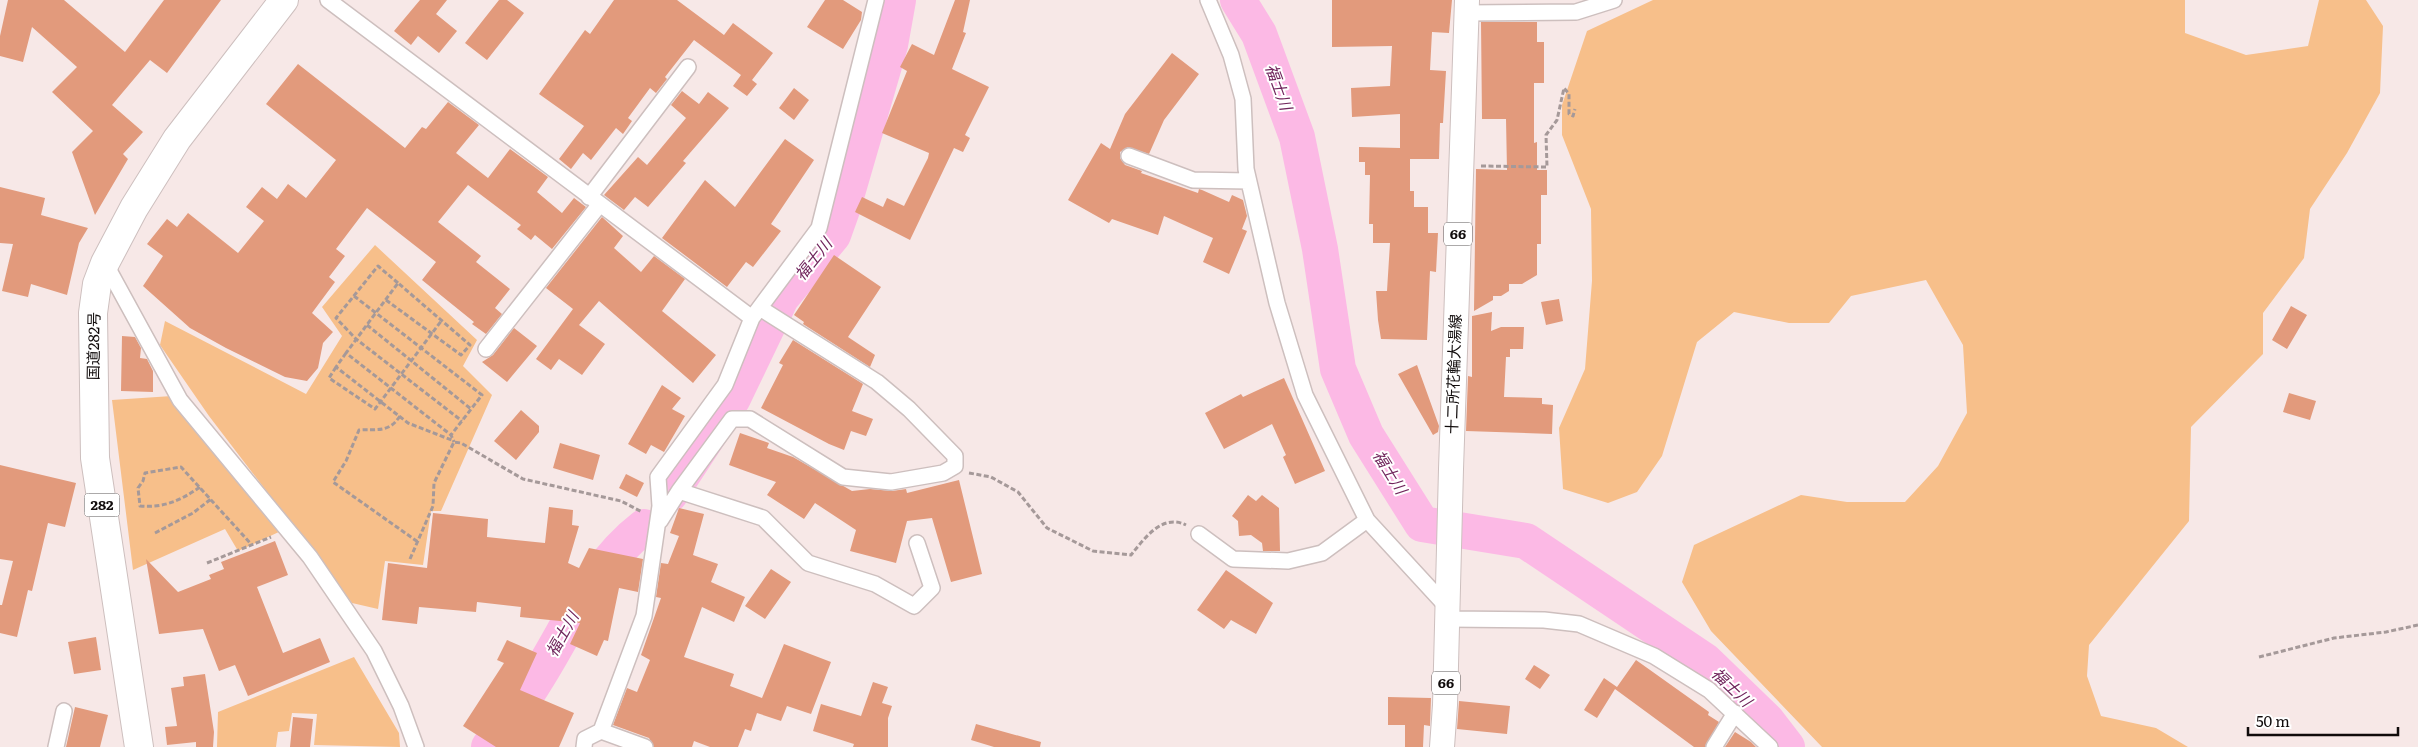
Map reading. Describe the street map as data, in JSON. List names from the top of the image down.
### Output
{
  "streets": {
    "highway": ["国道282号", "282"],
    "main road": ["66", "十二所花輪大湯線"]
  },
  "water": ["福士川"],
  "scale_bar": "50 m"
}
